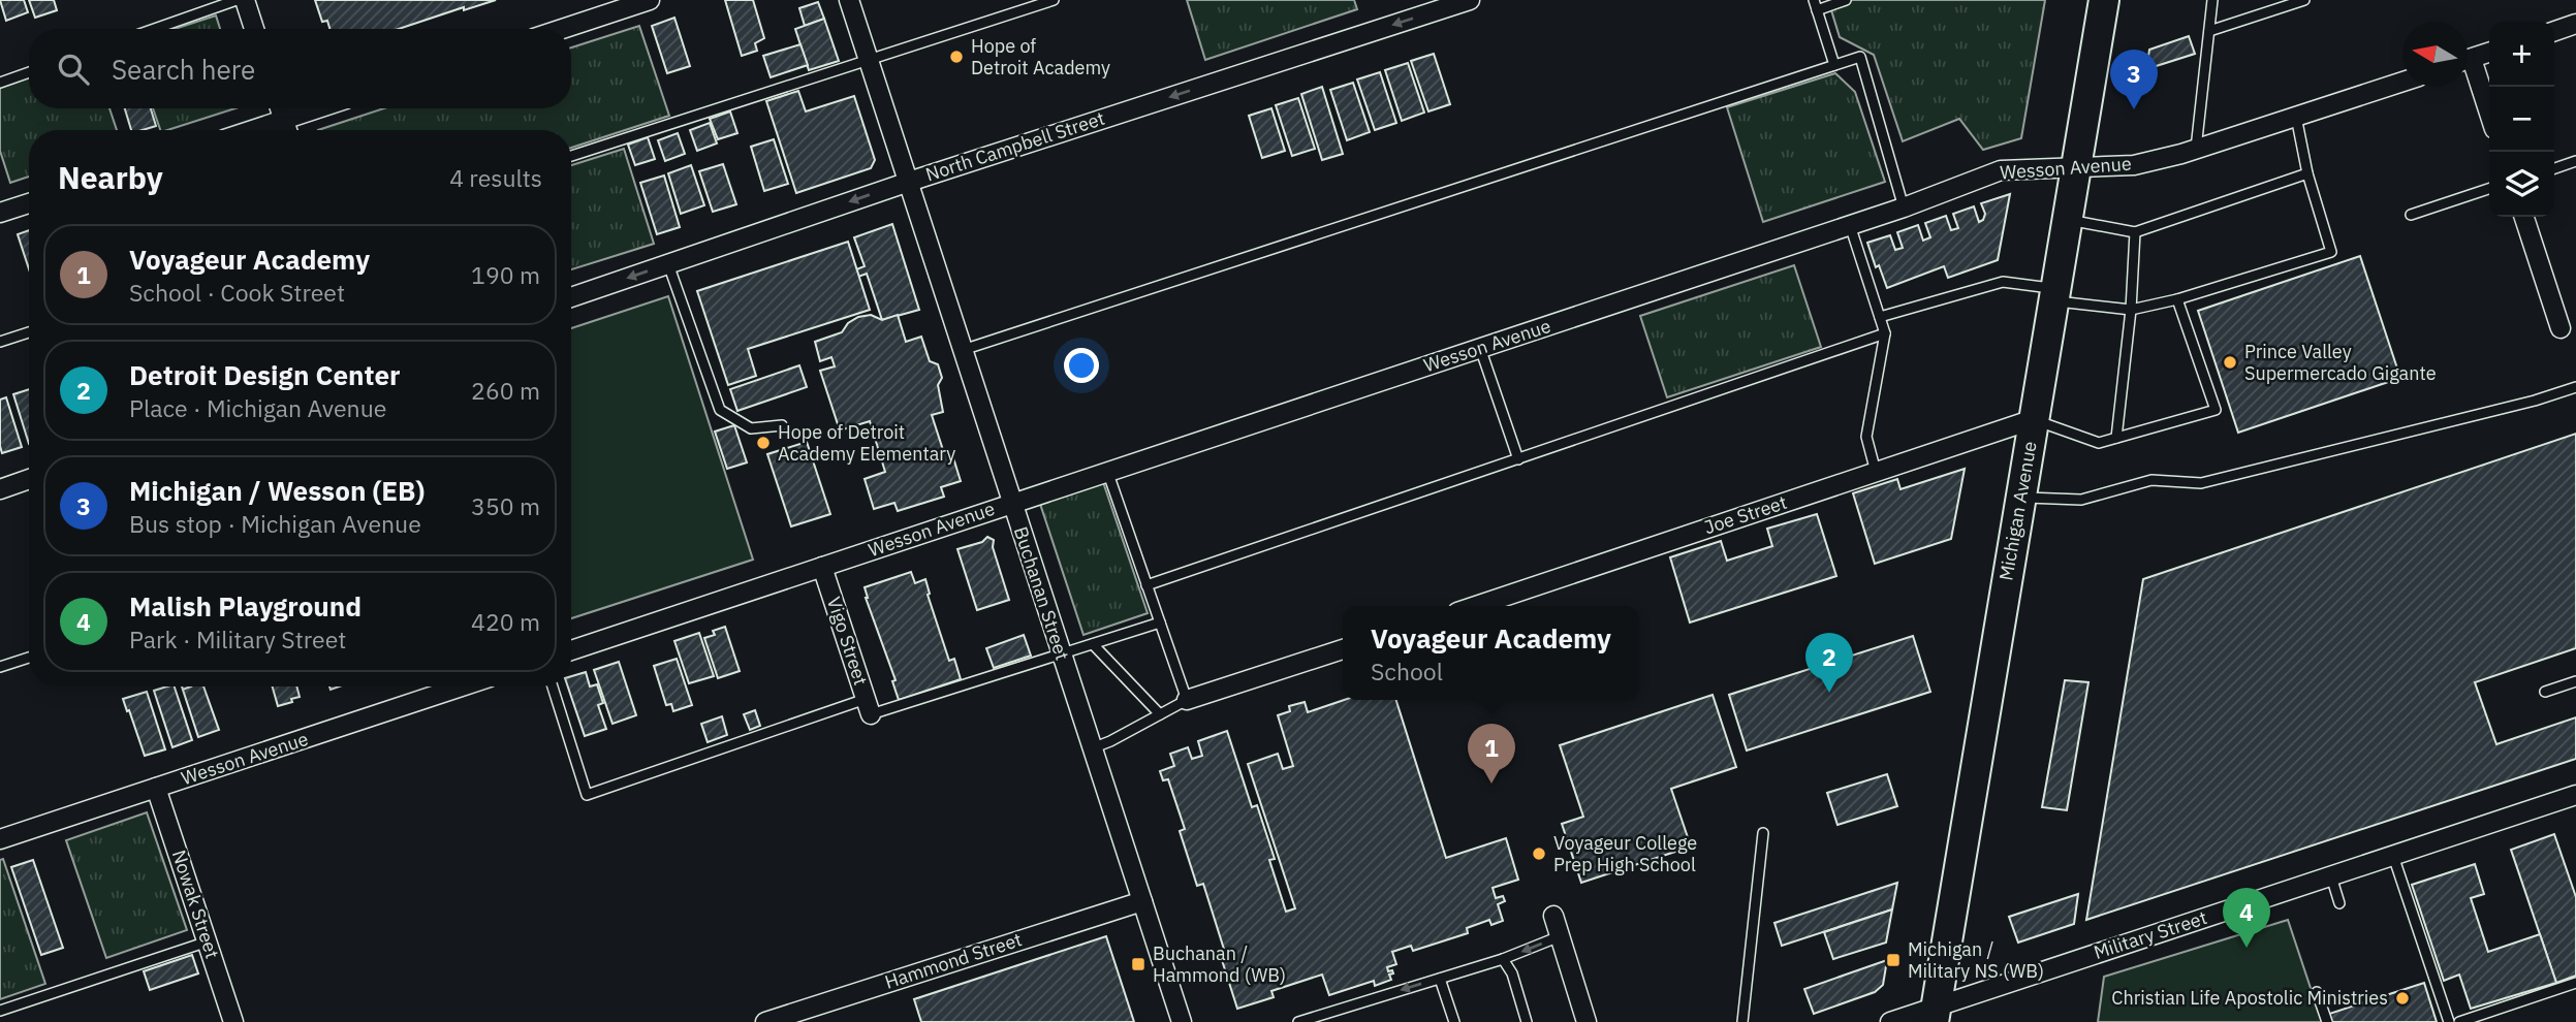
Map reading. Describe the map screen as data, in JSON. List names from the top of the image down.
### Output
{
  "streets": {
    "main road": ["Michigan Avenue"],
    "street": [
      "North Campbell Street",
      "Wesson Avenue",
      "Joe Street",
      "Buchanan Street",
      "Vigo Street",
      "Nowak Street",
      "Military Street",
      "Hammond Street"
    ]
  },
  "crossings": [
    ["North Campbell Street", "Buchanan Street"],
    ["Wesson Avenue", "Michigan Avenue"],
    ["Wesson Avenue", "Buchanan Street"],
    ["Wesson Avenue", "Vigo Street"],
    ["Wesson Avenue", "Nowak Street"],
    ["Michigan Avenue", "Joe Street"],
    ["Michigan Avenue", "Military Street"],
    ["Buchanan Street", "Hammond Street"]
  ],
  "one_way": ["North Campbell Street"],
  "places": {
    "other": [
      "Hope of Detroit Academy",
      "Prince Valley Supermercado Gigante",
      "Hope of Detroit Academy Elementary",
      "Voyageur College Prep High School",
      "Christian Life Apostolic Ministries"
    ],
    "transit": ["Michigan / Military NS (WB)", "Buchanan / Hammond (WB)"]
  },
  "north": "left",
  "page": {
    "map_buttons": ["+", "−"],
    "search": "Search here",
    "pins": [
      "3",
      "2",
      "1",
      "4"
    ],
    "heading": ["Nearby", "4 results"],
    "list": [
      {
        "mark": "1",
        "name": "Voyageur Academy",
        "note": "School · Cook Street",
        "value": "190 m"
      },
      {
        "mark": "2",
        "name": "Detroit Design Center",
        "note": "Place · Michigan Avenue",
        "value": "260 m"
      },
      {
        "mark": "3",
        "name": "Michigan / Wesson (EB)",
        "note": "Bus stop · Michigan Avenue",
        "value": "350 m"
      },
      {
        "mark": "4",
        "name": "Malish Playground",
        "note": "Park · Military Street",
        "value": "420 m"
      }
    ],
    "popup": ["Voyageur Academy", "School"]
  }
}
